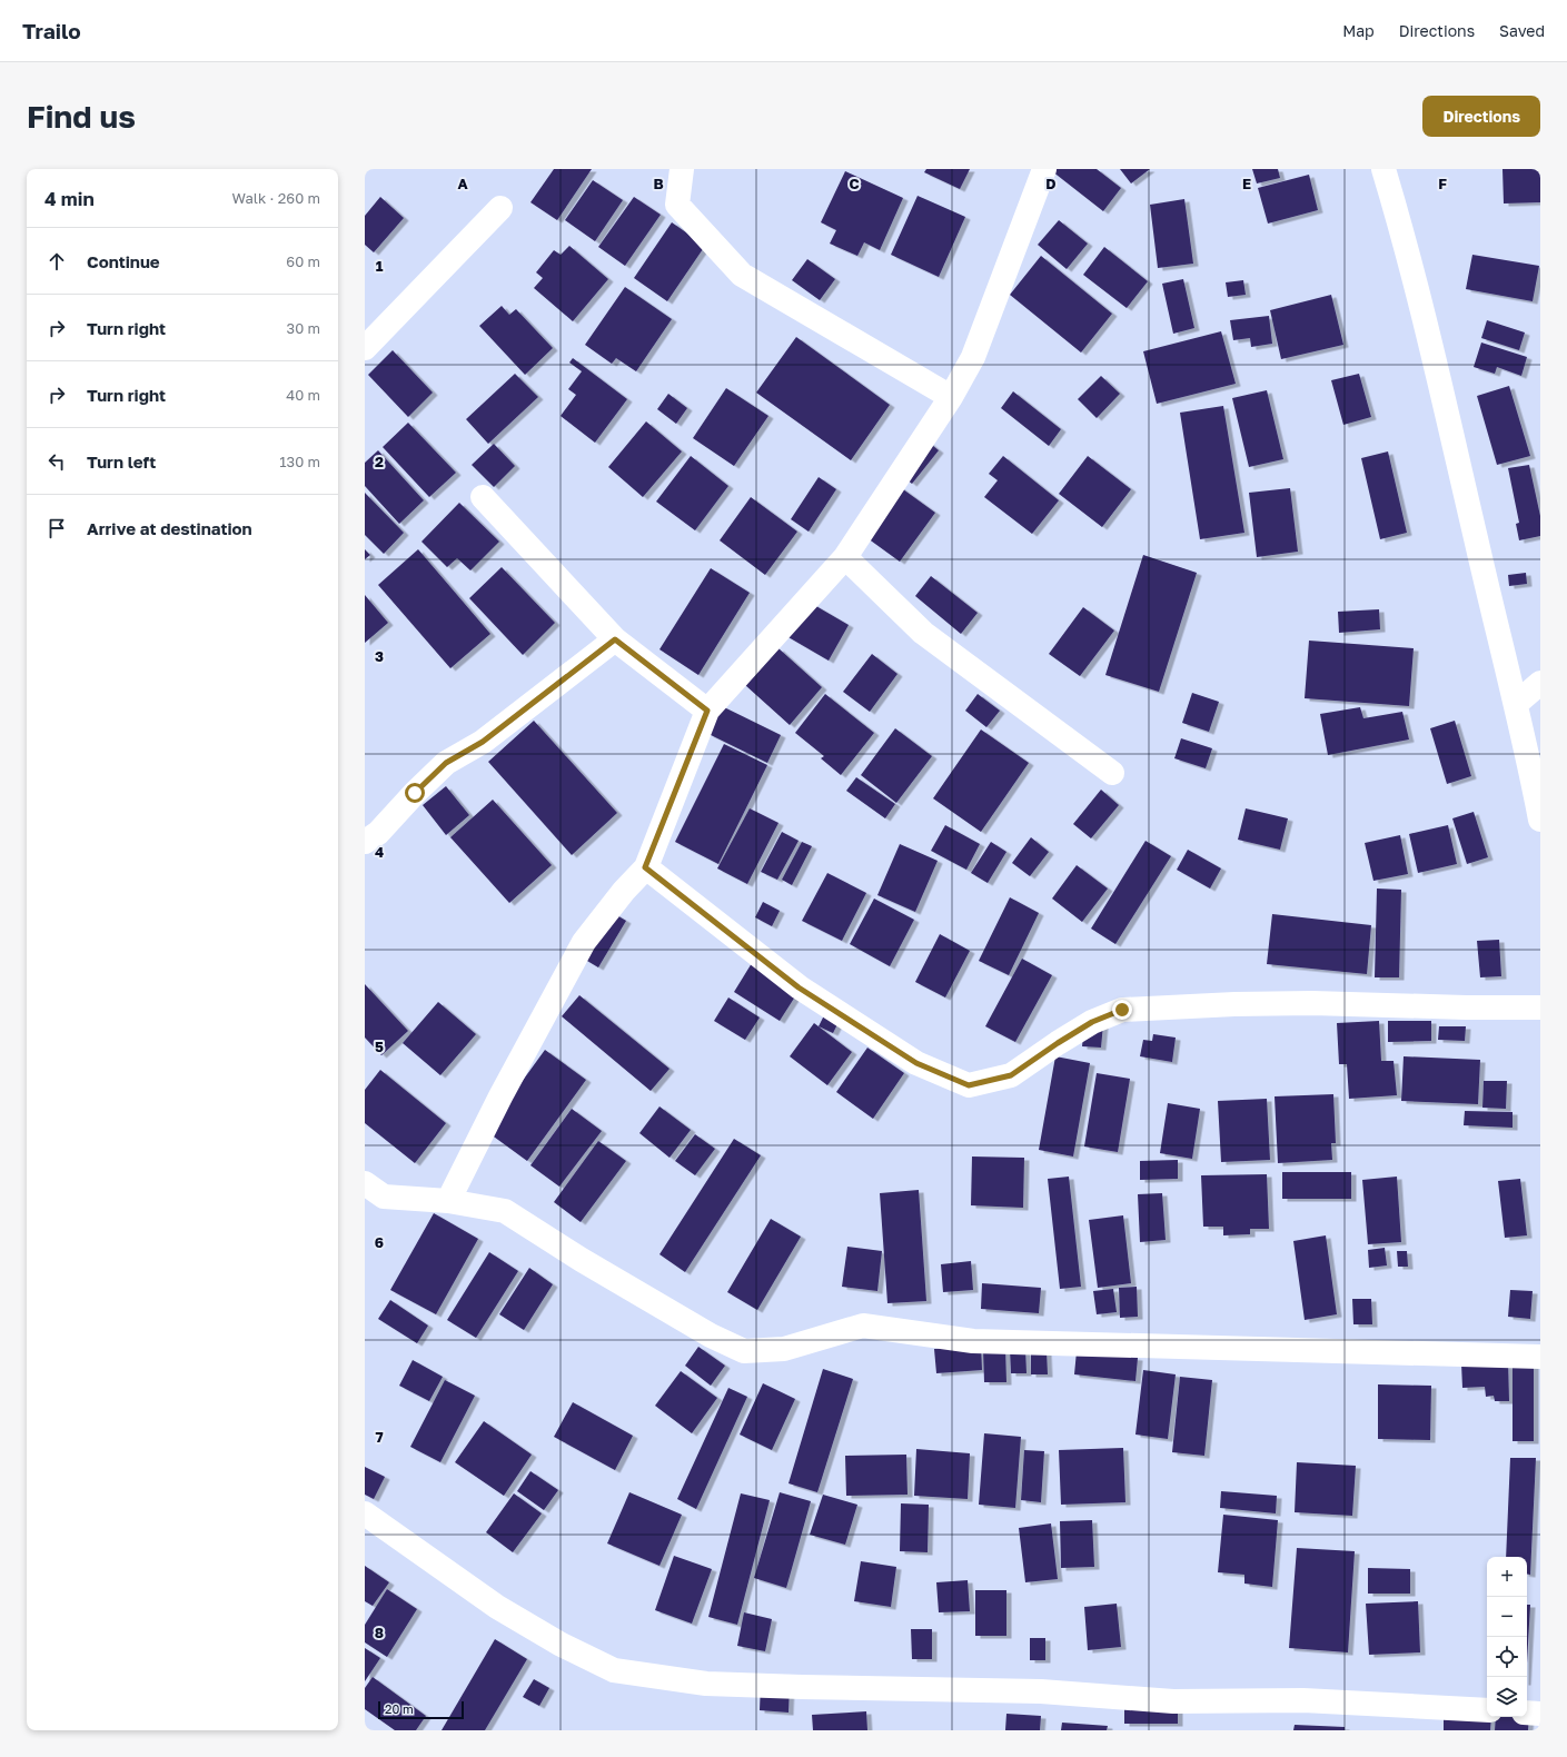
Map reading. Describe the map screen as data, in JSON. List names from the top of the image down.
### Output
{
  "scale_bar": "20 m",
  "page": {
    "header": "Trailo",
    "nav": ["Map", "Directions", "Saved"],
    "buttons": "Directions",
    "title": "Find us",
    "heading": ["4 min", "Walk · 260 m"],
    "list": [
      ["Continue", "60 m"],
      ["Turn right", "30 m"],
      ["Turn right", "40 m"],
      ["Turn left", "130 m"],
      "Arrive at destination"
    ],
    "map_buttons": ["+", "−"],
    "scale": "20 m"
  },
  "grid": {
    "columns": [
      "A",
      "B",
      "C",
      "D",
      "E",
      "F"
    ],
    "rows": [
      "1",
      "2",
      "3",
      "4",
      "5",
      "6",
      "7",
      "8"
    ]
  }
}
